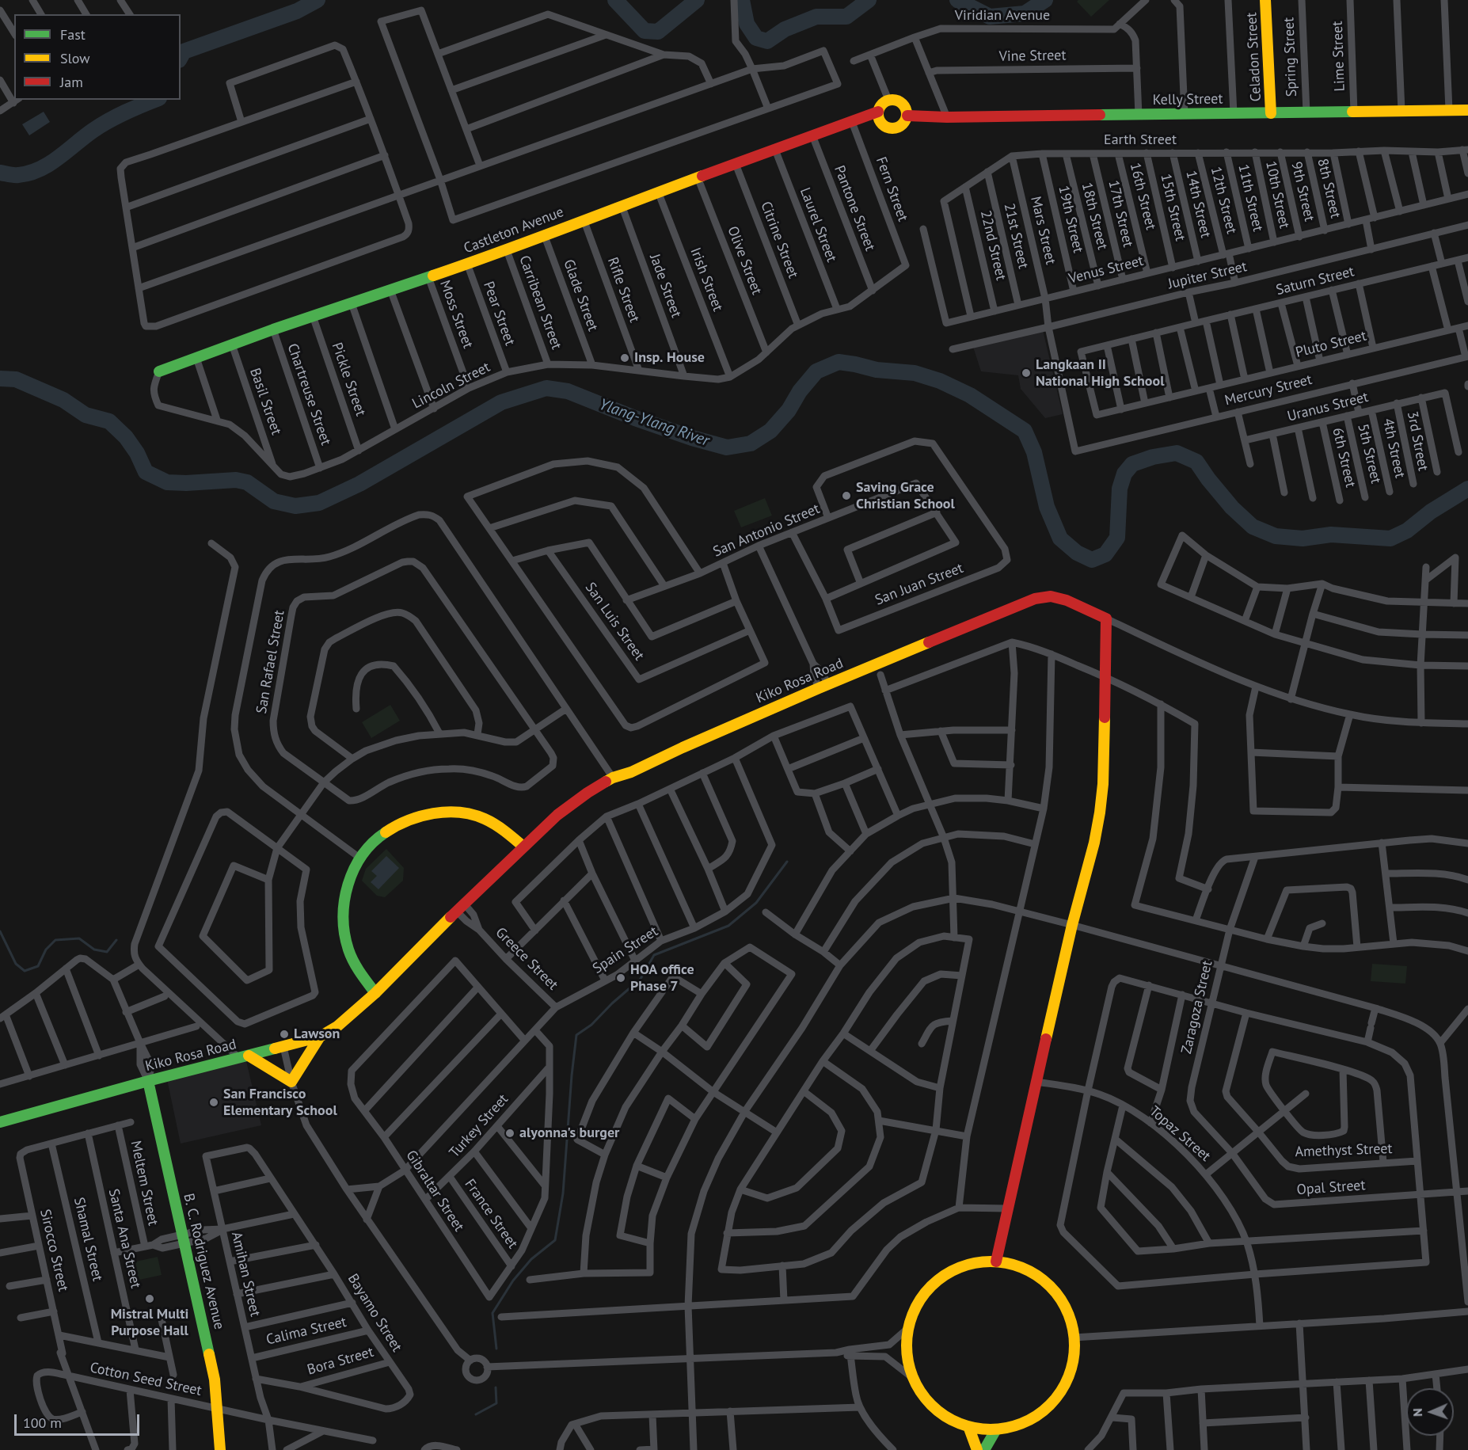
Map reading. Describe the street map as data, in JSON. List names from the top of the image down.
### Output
{
  "streets": {
    "street": [
      "Viridian Avenue",
      "Vine Street",
      "Lime Street",
      "Celadon Street",
      "Spring Street",
      "Kelly Street",
      "Earth Street",
      "8th Street",
      "Fern Street",
      "9th Street",
      "10th Street",
      "16th Street",
      "11th Street",
      "12th Street",
      "14th Street",
      "15th Street",
      "Pantone Street",
      "17th Street",
      "18th Street",
      "19th Street",
      "Laurel Street",
      "Castleton Avenue",
      "Mars Street",
      "21st Street",
      "Citrine Street",
      "22nd Street",
      "Olive Street",
      "Venus Street",
      "Jupiter Street",
      "Irish Street",
      "Saturn Street",
      "Jade Street",
      "Rifle Street",
      "Glade Street",
      "Carribean Street",
      "Pear Street",
      "Moss Street",
      "Pluto Street",
      "Pickle Street",
      "Lincoln Street",
      "Mercury Street",
      "Chartreuse Street",
      "Basil Street",
      "Uranus Street",
      "3rd Street",
      "4th Street",
      "5th Street",
      "6th Street",
      "San Antonio Street",
      "San Juan Street",
      "San Luis Street",
      "San Rafael Street",
      "Kiko Rosa Road",
      "Spain Street",
      "Greece Street",
      "Zaragoza Street",
      "Turkey Street",
      "Topaz Street",
      "Amethyst Street",
      "Meltem Street",
      "Opal Street",
      "Gibraltar Street",
      "France Street",
      "Santa Ana Street",
      "Shamal Street",
      "Sirocco Street",
      "B. C. Rodriguez Avenue",
      "Amihan Street",
      "Bayamo Street",
      "Calima Street",
      "Bora Street",
      "Cotton Seed Street"
    ]
  },
  "crossings": [
    ["Lime Street", "Kelly Street"],
    ["Celadon Street", "Kelly Street"],
    ["Spring Street", "Kelly Street"],
    ["Kelly Street", "Castleton Avenue"],
    ["Earth Street", "8th Street"],
    ["Earth Street", "9th Street"],
    ["Earth Street", "10th Street"],
    ["Earth Street", "16th Street"],
    ["Earth Street", "11th Street"],
    ["Earth Street", "12th Street"],
    ["Earth Street", "14th Street"],
    ["Earth Street", "15th Street"],
    ["Earth Street", "17th Street"],
    ["Earth Street", "18th Street"],
    ["Earth Street", "19th Street"],
    ["Earth Street", "Mars Street"],
    ["Earth Street", "21st Street"],
    ["Earth Street", "22nd Street"],
    ["Earth Street", "Venus Street"],
    ["8th Street", "Venus Street"],
    ["Fern Street", "Castleton Avenue"],
    ["Fern Street", "Lincoln Street"],
    ["9th Street", "Venus Street"],
    ["10th Street", "Venus Street"],
    ["16th Street", "Venus Street"],
    ["11th Street", "Venus Street"],
    ["12th Street", "Venus Street"],
    ["12th Street", "Jupiter Street"],
    ["14th Street", "Venus Street"],
    ["15th Street", "Venus Street"],
    ["Pantone Street", "Castleton Avenue"],
    ["Pantone Street", "Lincoln Street"],
    ["17th Street", "Venus Street"],
    ["18th Street", "Venus Street"],
    ["19th Street", "Venus Street"],
    ["Laurel Street", "Castleton Avenue"],
    ["Laurel Street", "Lincoln Street"],
    ["Castleton Avenue", "Citrine Street"],
    ["Castleton Avenue", "Olive Street"],
    ["Castleton Avenue", "Irish Street"],
    ["Castleton Avenue", "Jade Street"],
    ["Castleton Avenue", "Rifle Street"],
    ["Castleton Avenue", "Glade Street"],
    ["Castleton Avenue", "Carribean Street"],
    ["Castleton Avenue", "Pear Street"],
    ["Castleton Avenue", "Moss Street"],
    ["Castleton Avenue", "Pickle Street"],
    ["Castleton Avenue", "Lincoln Street"],
    ["Castleton Avenue", "Chartreuse Street"],
    ["Castleton Avenue", "Basil Street"],
    ["Mars Street", "Venus Street"],
    ["Mars Street", "Jupiter Street"],
    ["Mars Street", "Mercury Street"],
    ["21st Street", "Venus Street"],
    ["Citrine Street", "Lincoln Street"],
    ["22nd Street", "Venus Street"],
    ["Olive Street", "Lincoln Street"],
    ["Irish Street", "Lincoln Street"],
    ["Saturn Street", "Pluto Street"],
    ["Jade Street", "Lincoln Street"],
    ["Rifle Street", "Lincoln Street"],
    ["Glade Street", "Lincoln Street"],
    ["Carribean Street", "Lincoln Street"],
    ["Pear Street", "Lincoln Street"],
    ["Moss Street", "Lincoln Street"],
    ["Pickle Street", "Lincoln Street"],
    ["Lincoln Street", "Chartreuse Street"],
    ["Lincoln Street", "Basil Street"],
    ["Uranus Street", "3rd Street"],
    ["Uranus Street", "4th Street"],
    ["Uranus Street", "5th Street"],
    ["Uranus Street", "6th Street"],
    ["San Antonio Street", "San Juan Street"],
    ["Kiko Rosa Road", "Greece Street"],
    ["Kiko Rosa Road", "B. C. Rodriguez Avenue"],
    ["Spain Street", "Greece Street"],
    ["Spain Street", "Gibraltar Street"],
    ["Zaragoza Street", "Opal Street"],
    ["Turkey Street", "Gibraltar Street"],
    ["Turkey Street", "France Street"],
    ["Gibraltar Street", "France Street"],
    ["Shamal Street", "Sirocco Street"],
    ["Sirocco Street", "Cotton Seed Street"],
    ["B. C. Rodriguez Avenue", "Cotton Seed Street"],
    ["Amihan Street", "Bayamo Street"],
    ["Amihan Street", "Calima Street"],
    ["Amihan Street", "Cotton Seed Street"],
    ["Bayamo Street", "Calima Street"],
    ["Bayamo Street", "Bora Street"]
  ],
  "water": ["Ylang-Ylang River"],
  "places": [
    "Insp. House",
    "Langkaan II National High School",
    "Saving Grace Christian School",
    "HOA office Phase 7",
    "Lawson",
    "San Francisco Elementary School",
    "alyonna's burger",
    "Mistral Multi Purpose Hall"
  ],
  "legend": ["Fast", "Slow", "Jam"],
  "scale_bar": "100 m",
  "north": "left"
}
